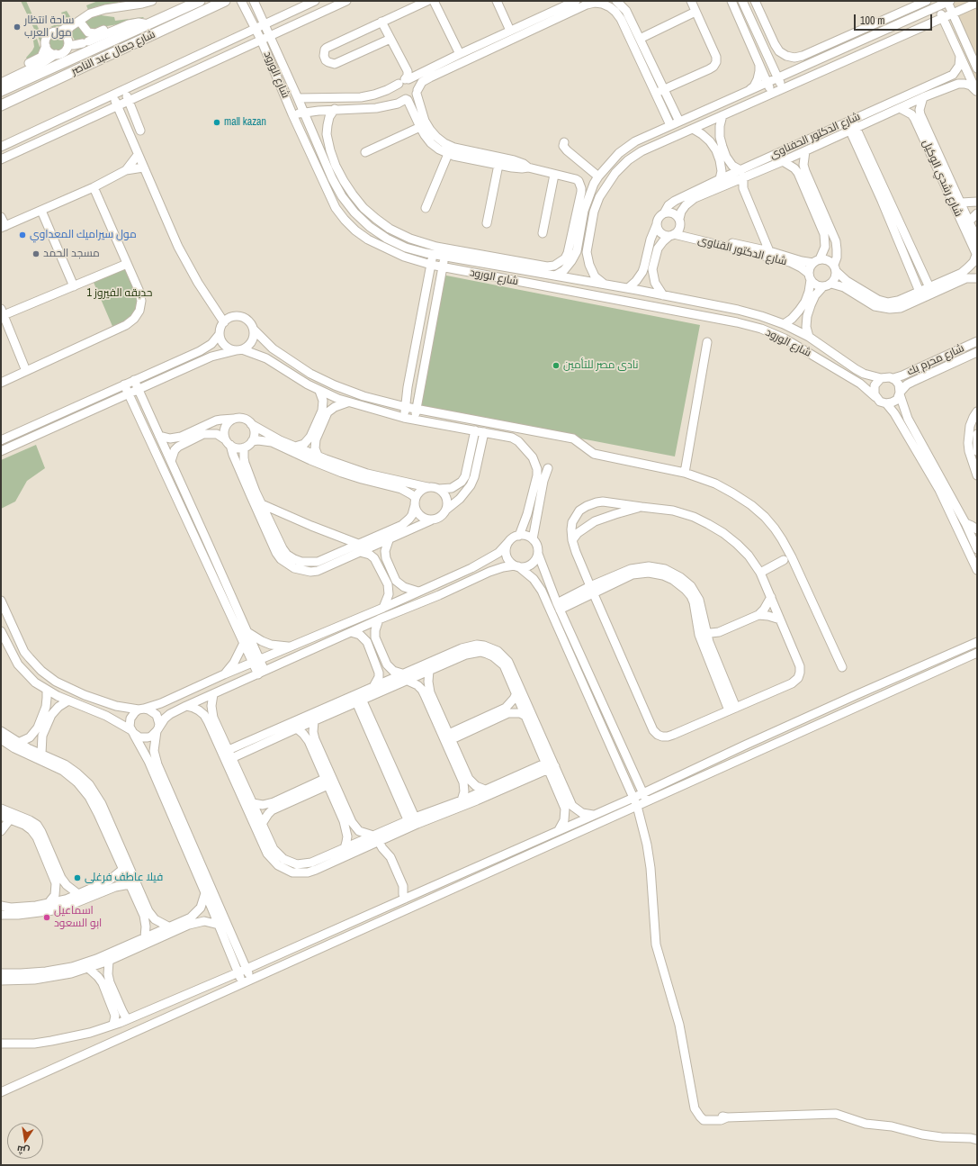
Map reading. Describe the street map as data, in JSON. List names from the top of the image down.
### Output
{
  "streets": {
    "main road": ["شارع جمال عبد الناصر"],
    "street": [
      "شارع الورود",
      "شارع الدكتور الحفناوى",
      "شارع رشدي الوكيل",
      "شارع الدكتور القناوى",
      "شارع محرم بك"
    ]
  },
  "crossings": [
    ["شارع الورود", "شارع محرم بك"],
    ["شارع الدكتور الحفناوى", "شارع رشدي الوكيل"],
    ["شارع الدكتور الحفناوى", "شارع الدكتور القناوى"]
  ],
  "parks": ["حدبقه الفيروز 1"],
  "places": [
    "ساحة انتظار مول العرب",
    "mall kazan",
    "مول سيراميك المعداوي",
    "مسجد الحمد",
    "نادى مصر للتأمين",
    "فيلا عاطف فرغلى",
    "اسماعيل ابو السعود"
  ],
  "scale_bar": "100 m",
  "north": "bottom"
}
